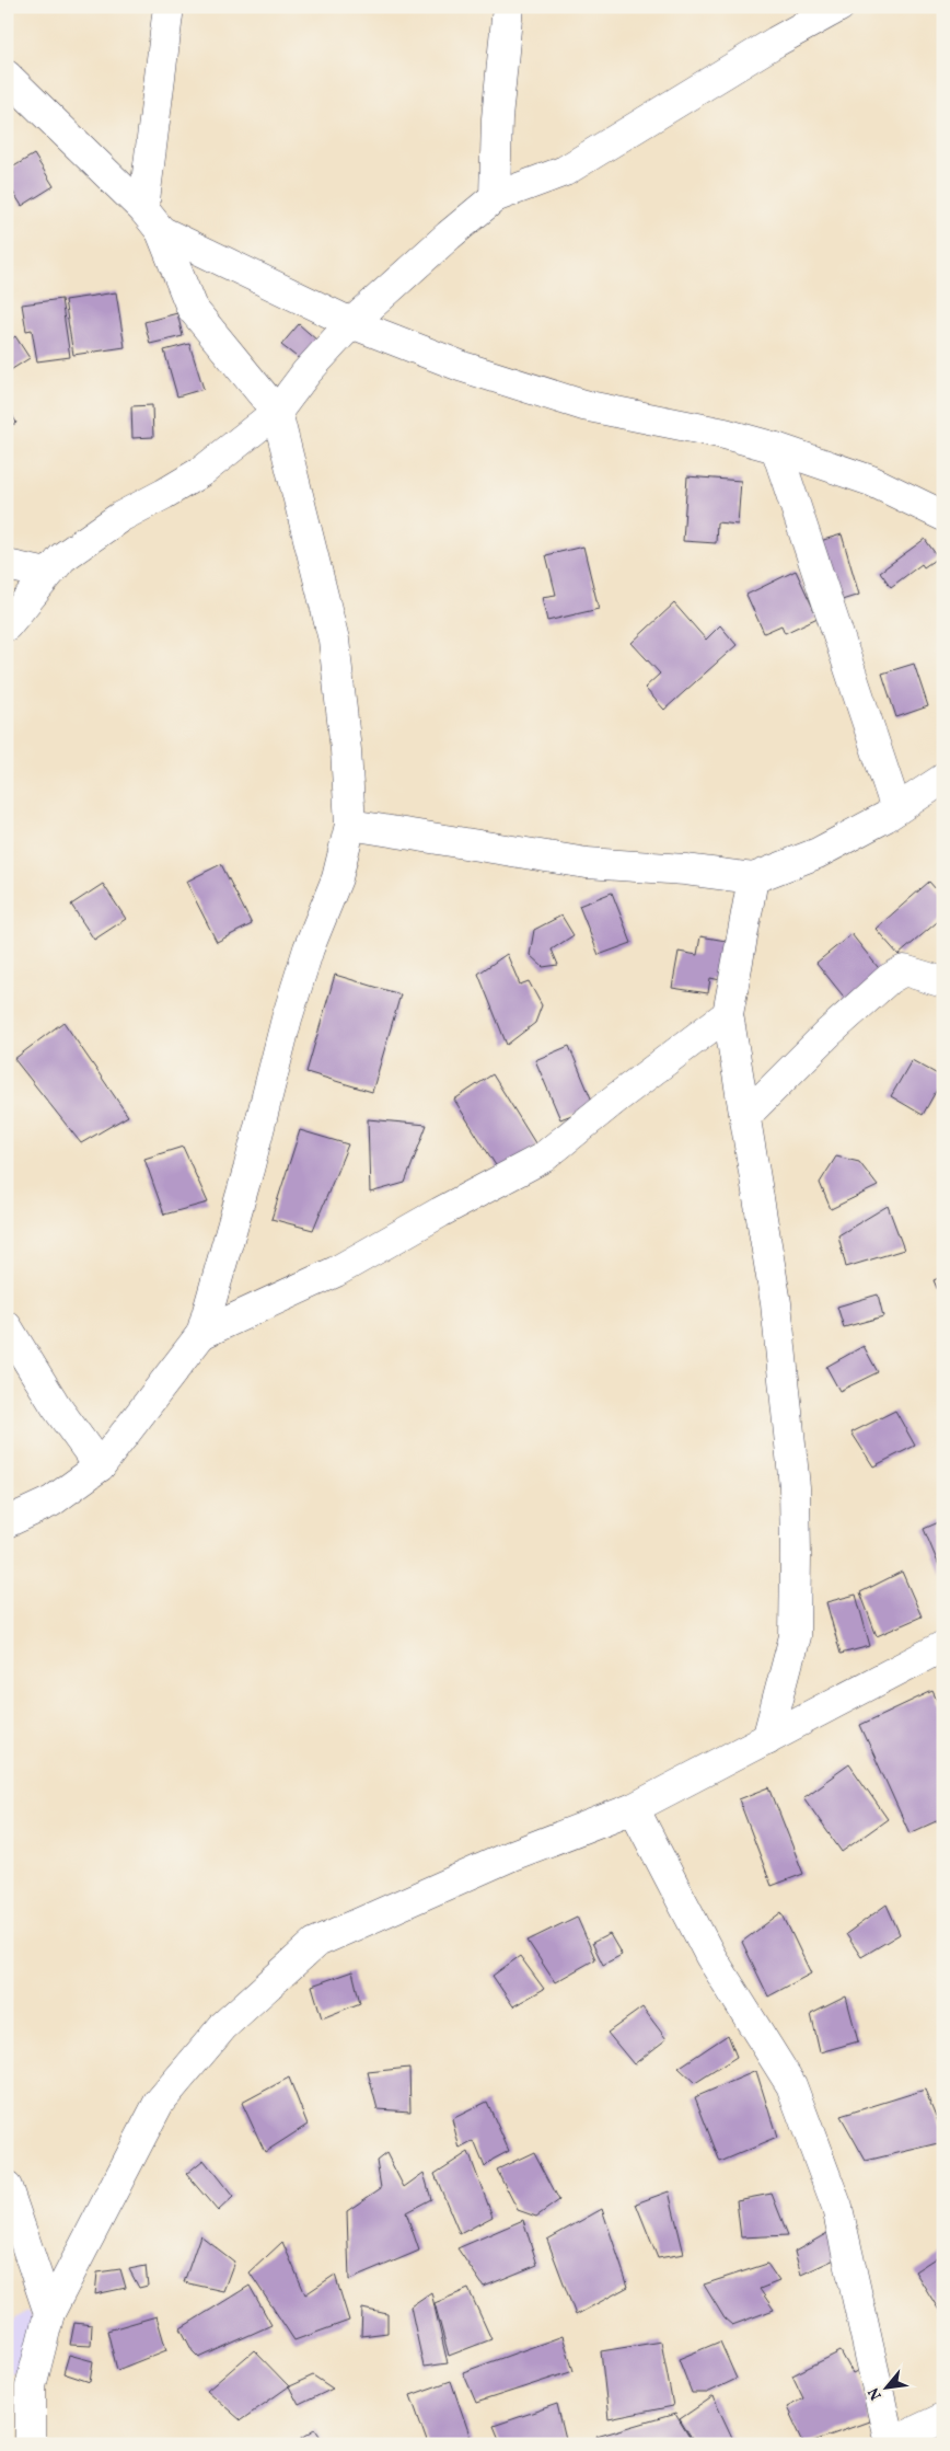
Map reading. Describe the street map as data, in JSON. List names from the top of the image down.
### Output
{
  "north": "bottom left"
}
